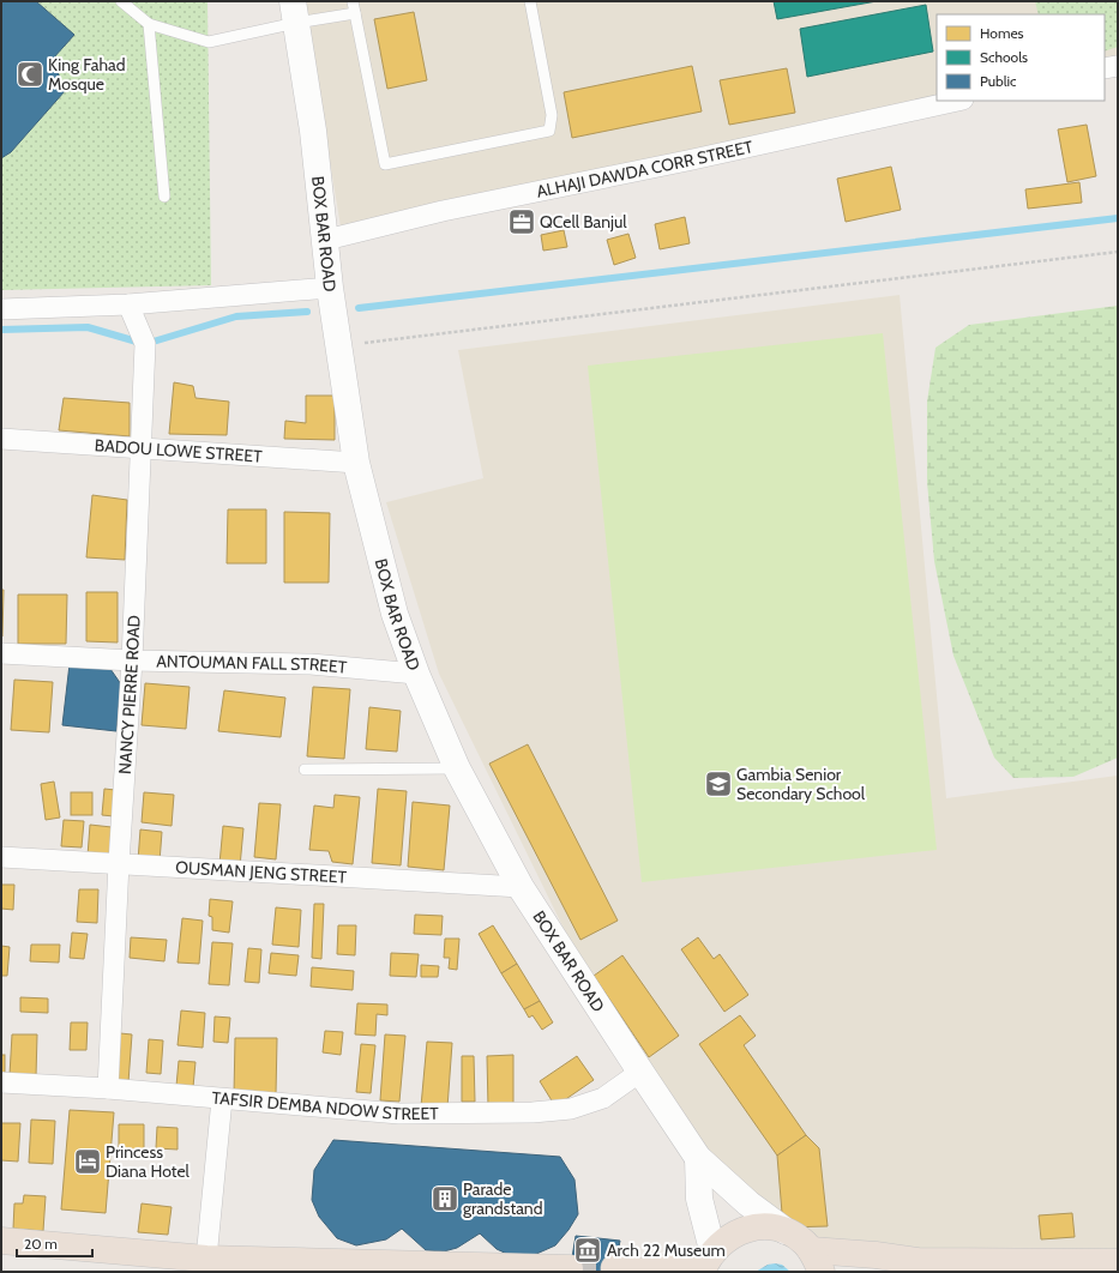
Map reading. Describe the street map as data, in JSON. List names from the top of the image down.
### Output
{
  "streets": {
    "street": [
      "ALHAJI DAWDA CORR STREET",
      "BOX BAR ROAD",
      "BADOU LOWE STREET",
      "ANTOUMAN FALL STREET",
      "NANCY PIERRE ROAD",
      "OUSMAN JENG STREET",
      "TAFSIR DEMBA NDOW STREET"
    ]
  },
  "crossings": [
    ["ALHAJI DAWDA CORR STREET", "BOX BAR ROAD"],
    ["BOX BAR ROAD", "BADOU LOWE STREET"],
    ["BOX BAR ROAD", "ANTOUMAN FALL STREET"],
    ["BOX BAR ROAD", "OUSMAN JENG STREET"],
    ["BOX BAR ROAD", "TAFSIR DEMBA NDOW STREET"],
    ["BADOU LOWE STREET", "NANCY PIERRE ROAD"],
    ["ANTOUMAN FALL STREET", "NANCY PIERRE ROAD"],
    ["NANCY PIERRE ROAD", "OUSMAN JENG STREET"],
    ["NANCY PIERRE ROAD", "TAFSIR DEMBA NDOW STREET"]
  ],
  "places": {
    "mosque": ["King Fahad Mosque"],
    "office": ["QCell Banjul"],
    "school or university": ["Gambia Senior Secondary School"],
    "hotel": ["Princess Diana Hotel"],
    "building": ["Parade grandstand"],
    "museum": ["Arch 22 Museum"]
  },
  "legend": ["Homes", "Schools", "Public"],
  "scale_bar": "20 m"
}
